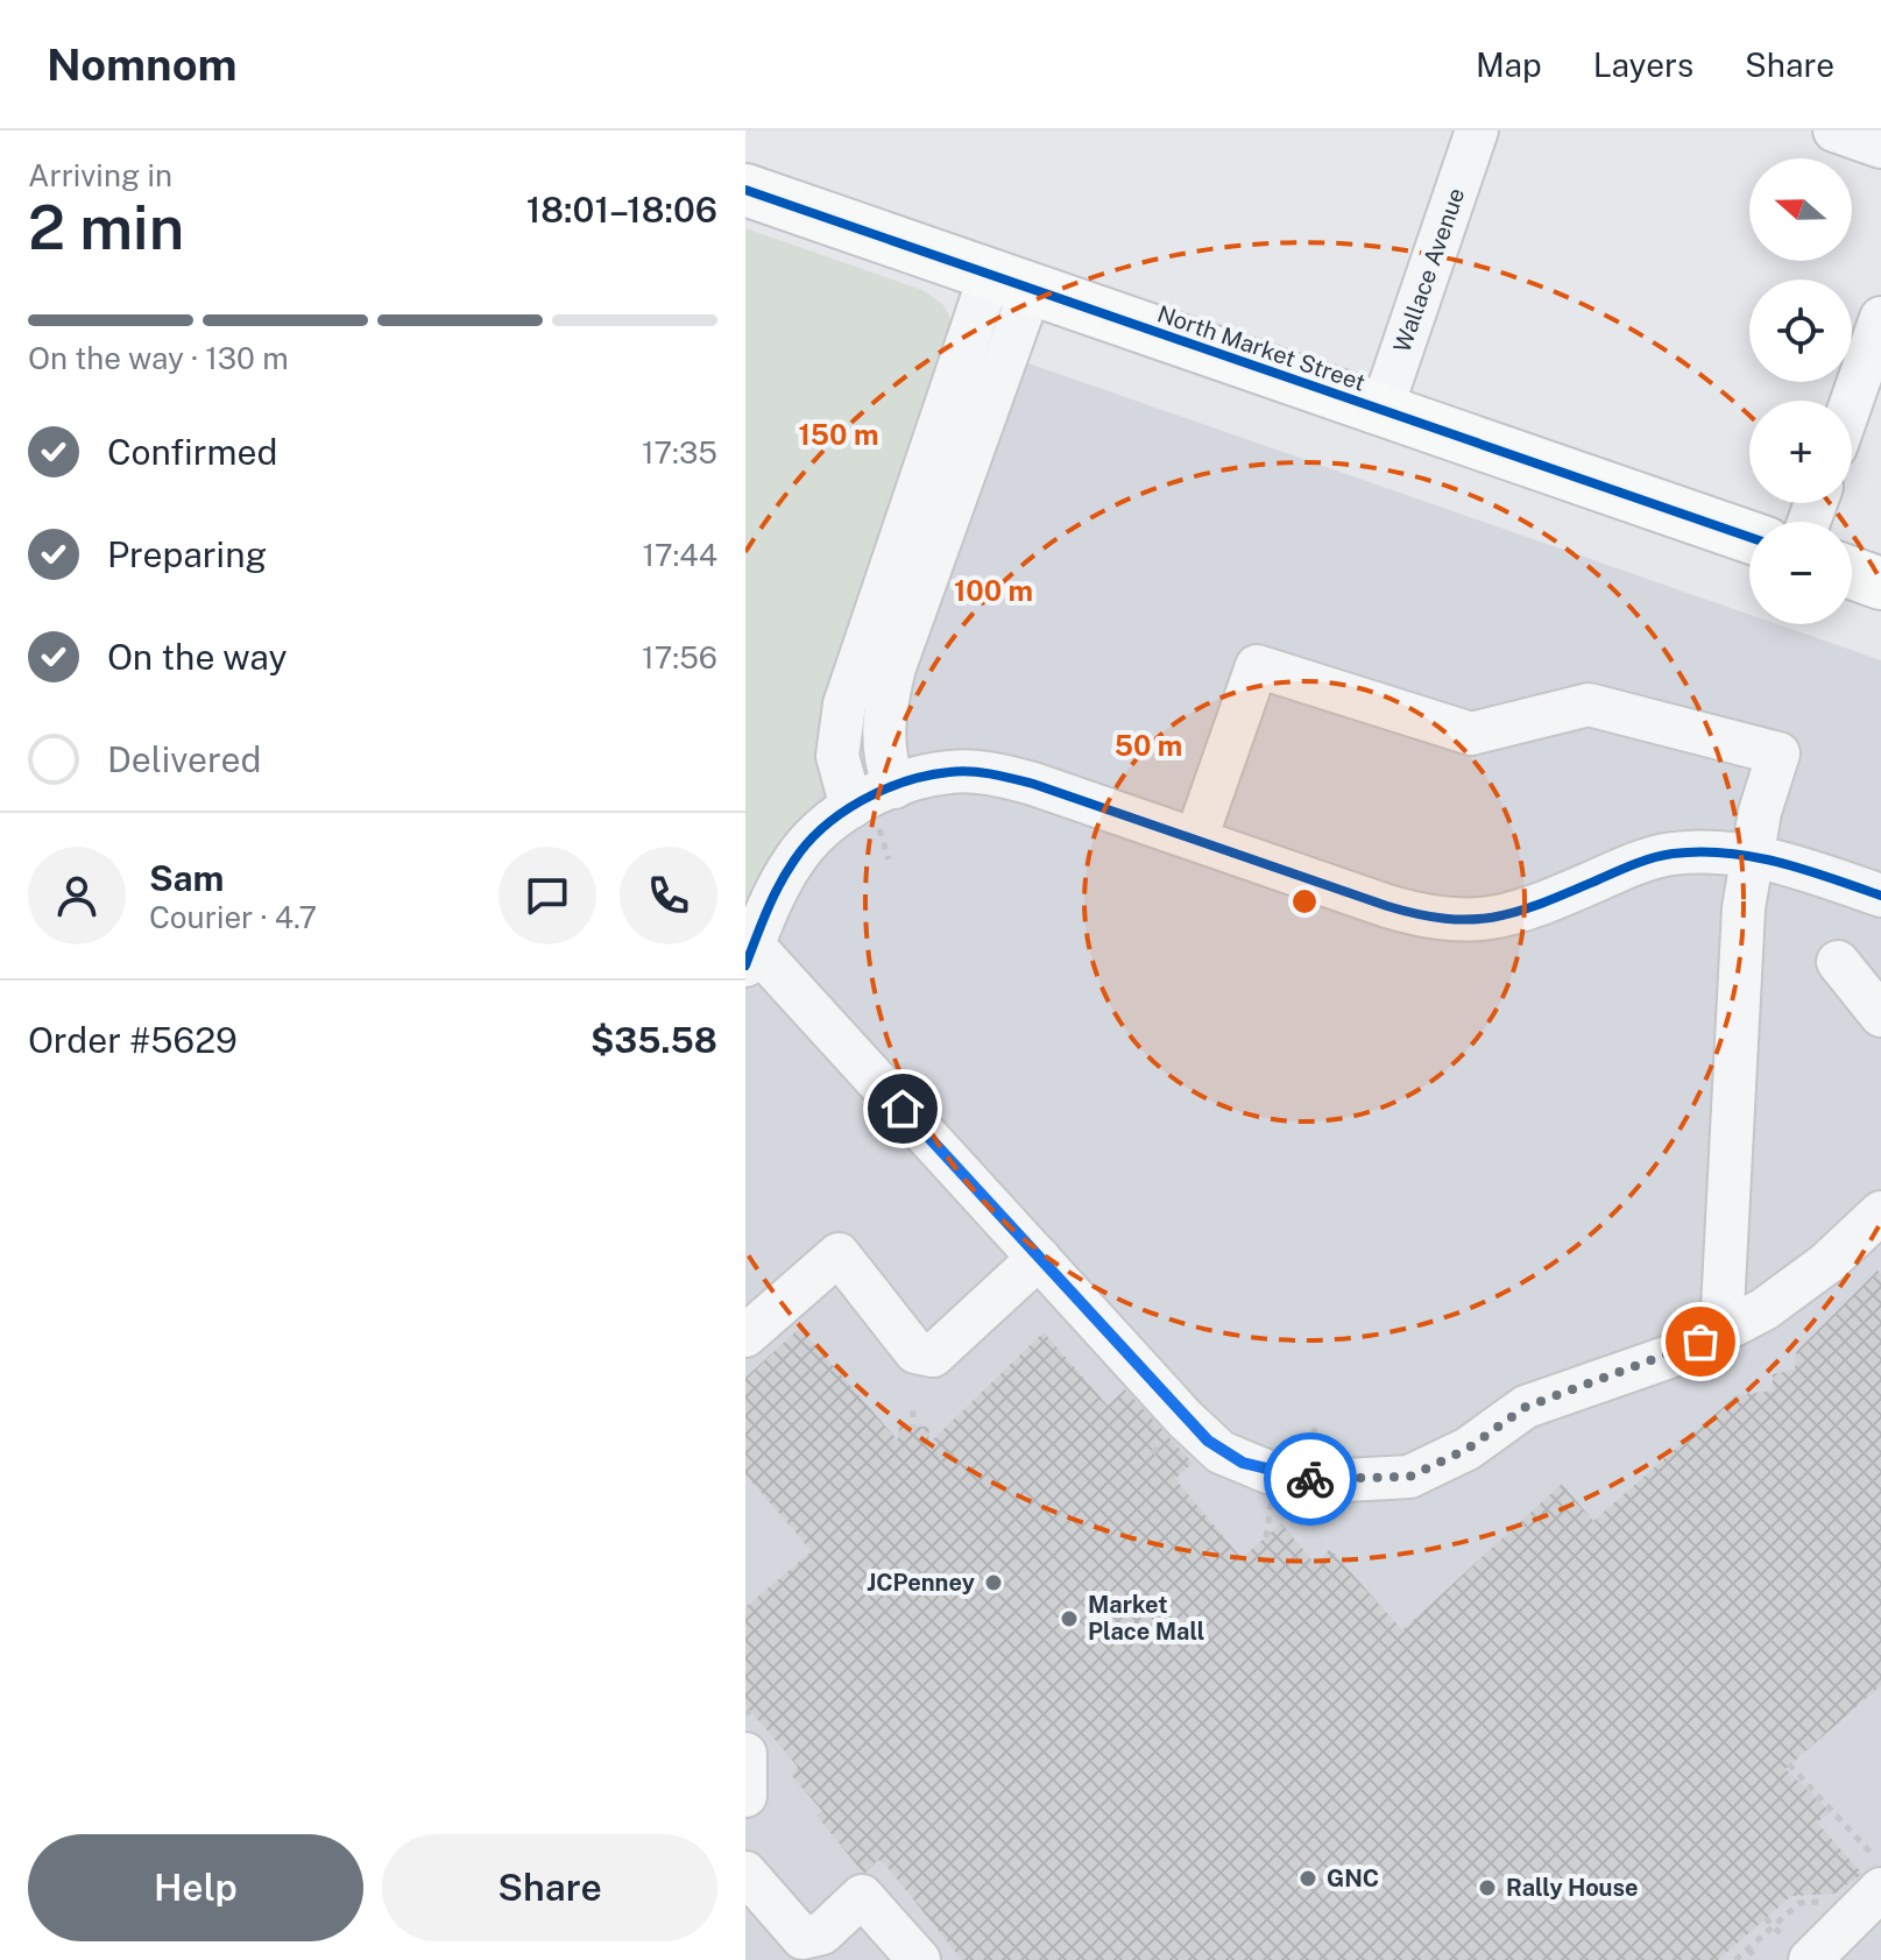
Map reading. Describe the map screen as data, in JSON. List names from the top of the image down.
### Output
{
  "streets": {
    "main road": ["North Market Street"],
    "street": ["Wallace Avenue"]
  },
  "crossings": [
    ["Wallace Avenue", "North Market Street"]
  ],
  "places": [
    "JCPenney",
    "Market Place Mall",
    "GNC",
    "Rally House"
  ],
  "north": "left",
  "page": {
    "header": "Nomnom",
    "nav": ["Map", "Layers", "Share"],
    "heading": ["2 min", "Arriving in", "18:01–18:06"],
    "panel": [
      "Sam",
      "Courier · 4.7",
      "Order #5629",
      "$35.58"
    ],
    "map_buttons": ["+", "−"],
    "bar": "On the way · 130 m",
    "list": [
      ["Confirmed", "17:35"],
      ["Preparing", "17:44"],
      ["On the way", "17:56"],
      "Delivered"
    ],
    "buttons": ["Help", "Share"]
  },
  "rings": ["150 m", "100 m", "50 m"]
}
